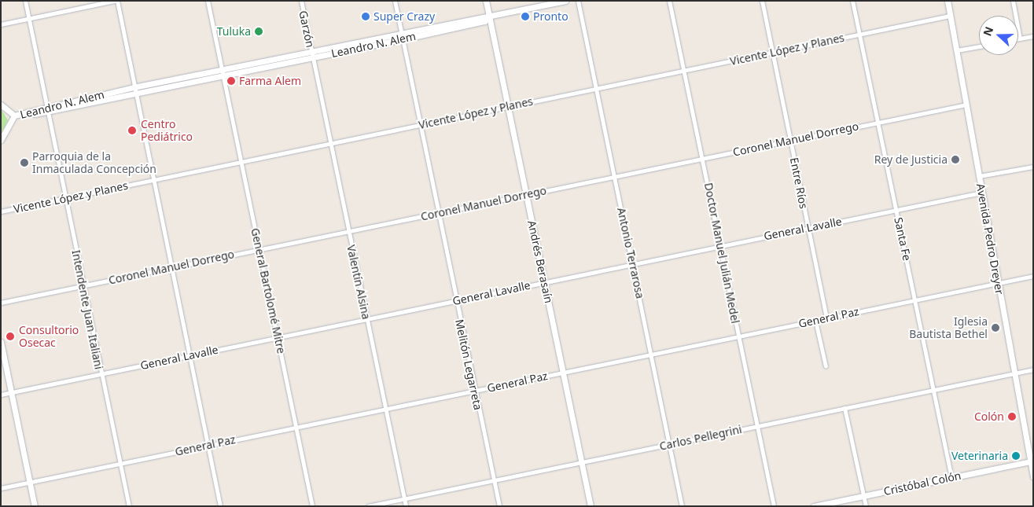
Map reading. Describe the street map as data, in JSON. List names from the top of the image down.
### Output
{
  "streets": {
    "main road": [
      "Leandro N. Alem",
      "Avenida Pedro Dreyer",
      "Andrés Berasaín",
      "Cristóbal Colón"
    ],
    "street": [
      "Garzón",
      "Vicente López y Planes",
      "Coronel Manuel Dorrego",
      "Entre Ríos",
      "General Lavalle",
      "Santa Fe",
      "Antonio Terrarosa",
      "Doctor Manuel Julián Medel",
      "Valentín Alsina",
      "General Bartolomé Mitre",
      "Intendente Juan Italiani",
      "General Paz",
      "Melitón Legarreta",
      "Carlos Pellegrini"
    ]
  },
  "crossings": [
    ["Garzón", "Leandro N. Alem"],
    ["Garzón", "Valentín Alsina"],
    ["Leandro N. Alem", "Andrés Berasaín"],
    ["Leandro N. Alem", "Valentín Alsina"],
    ["Leandro N. Alem", "General Bartolomé Mitre"],
    ["Leandro N. Alem", "Intendente Juan Italiani"],
    ["Leandro N. Alem", "Melitón Legarreta"],
    ["Vicente López y Planes", "Entre Ríos"],
    ["Vicente López y Planes", "Santa Fe"],
    ["Vicente López y Planes", "Avenida Pedro Dreyer"],
    ["Vicente López y Planes", "Antonio Terrarosa"],
    ["Vicente López y Planes", "Doctor Manuel Julián Medel"],
    ["Vicente López y Planes", "Andrés Berasaín"],
    ["Vicente López y Planes", "Valentín Alsina"],
    ["Vicente López y Planes", "General Bartolomé Mitre"],
    ["Vicente López y Planes", "Intendente Juan Italiani"],
    ["Vicente López y Planes", "Melitón Legarreta"],
    ["Coronel Manuel Dorrego", "Entre Ríos"],
    ["Coronel Manuel Dorrego", "Santa Fe"],
    ["Coronel Manuel Dorrego", "Avenida Pedro Dreyer"],
    ["Coronel Manuel Dorrego", "Antonio Terrarosa"],
    ["Coronel Manuel Dorrego", "Doctor Manuel Julián Medel"],
    ["Coronel Manuel Dorrego", "Andrés Berasaín"],
    ["Coronel Manuel Dorrego", "Valentín Alsina"],
    ["Coronel Manuel Dorrego", "General Bartolomé Mitre"],
    ["Coronel Manuel Dorrego", "Intendente Juan Italiani"],
    ["Coronel Manuel Dorrego", "Melitón Legarreta"],
    ["Entre Ríos", "General Lavalle"],
    ["Entre Ríos", "General Paz"],
    ["General Lavalle", "Santa Fe"],
    ["General Lavalle", "Avenida Pedro Dreyer"],
    ["General Lavalle", "Antonio Terrarosa"],
    ["General Lavalle", "Doctor Manuel Julián Medel"],
    ["General Lavalle", "Andrés Berasaín"],
    ["General Lavalle", "Valentín Alsina"],
    ["General Lavalle", "General Bartolomé Mitre"],
    ["General Lavalle", "Intendente Juan Italiani"],
    ["General Lavalle", "Melitón Legarreta"],
    ["Santa Fe", "General Paz"],
    ["Santa Fe", "Carlos Pellegrini"],
    ["Santa Fe", "Cristóbal Colón"],
    ["Avenida Pedro Dreyer", "General Paz"],
    ["Avenida Pedro Dreyer", "Carlos Pellegrini"],
    ["Avenida Pedro Dreyer", "Cristóbal Colón"],
    ["Antonio Terrarosa", "General Paz"],
    ["Antonio Terrarosa", "Carlos Pellegrini"],
    ["Doctor Manuel Julián Medel", "General Paz"],
    ["Doctor Manuel Julián Medel", "Carlos Pellegrini"],
    ["Andrés Berasaín", "General Paz"],
    ["Andrés Berasaín", "Carlos Pellegrini"],
    ["Valentín Alsina", "General Paz"],
    ["Valentín Alsina", "Carlos Pellegrini"],
    ["General Bartolomé Mitre", "General Paz"],
    ["Intendente Juan Italiani", "General Paz"],
    ["General Paz", "Melitón Legarreta"],
    ["Melitón Legarreta", "Carlos Pellegrini"]
  ],
  "places": [
    "Super Crazy",
    "Pronto",
    "Tuluka",
    "Farma Alem",
    "Centro Pediátrico",
    "Rey de Justicia",
    "Parroquia de la Inmaculada Concepción",
    "Iglesia Bautista Bethel",
    "Consultorio Osecac",
    "Colón",
    "Veterinaria"
  ],
  "north": "left"
}
